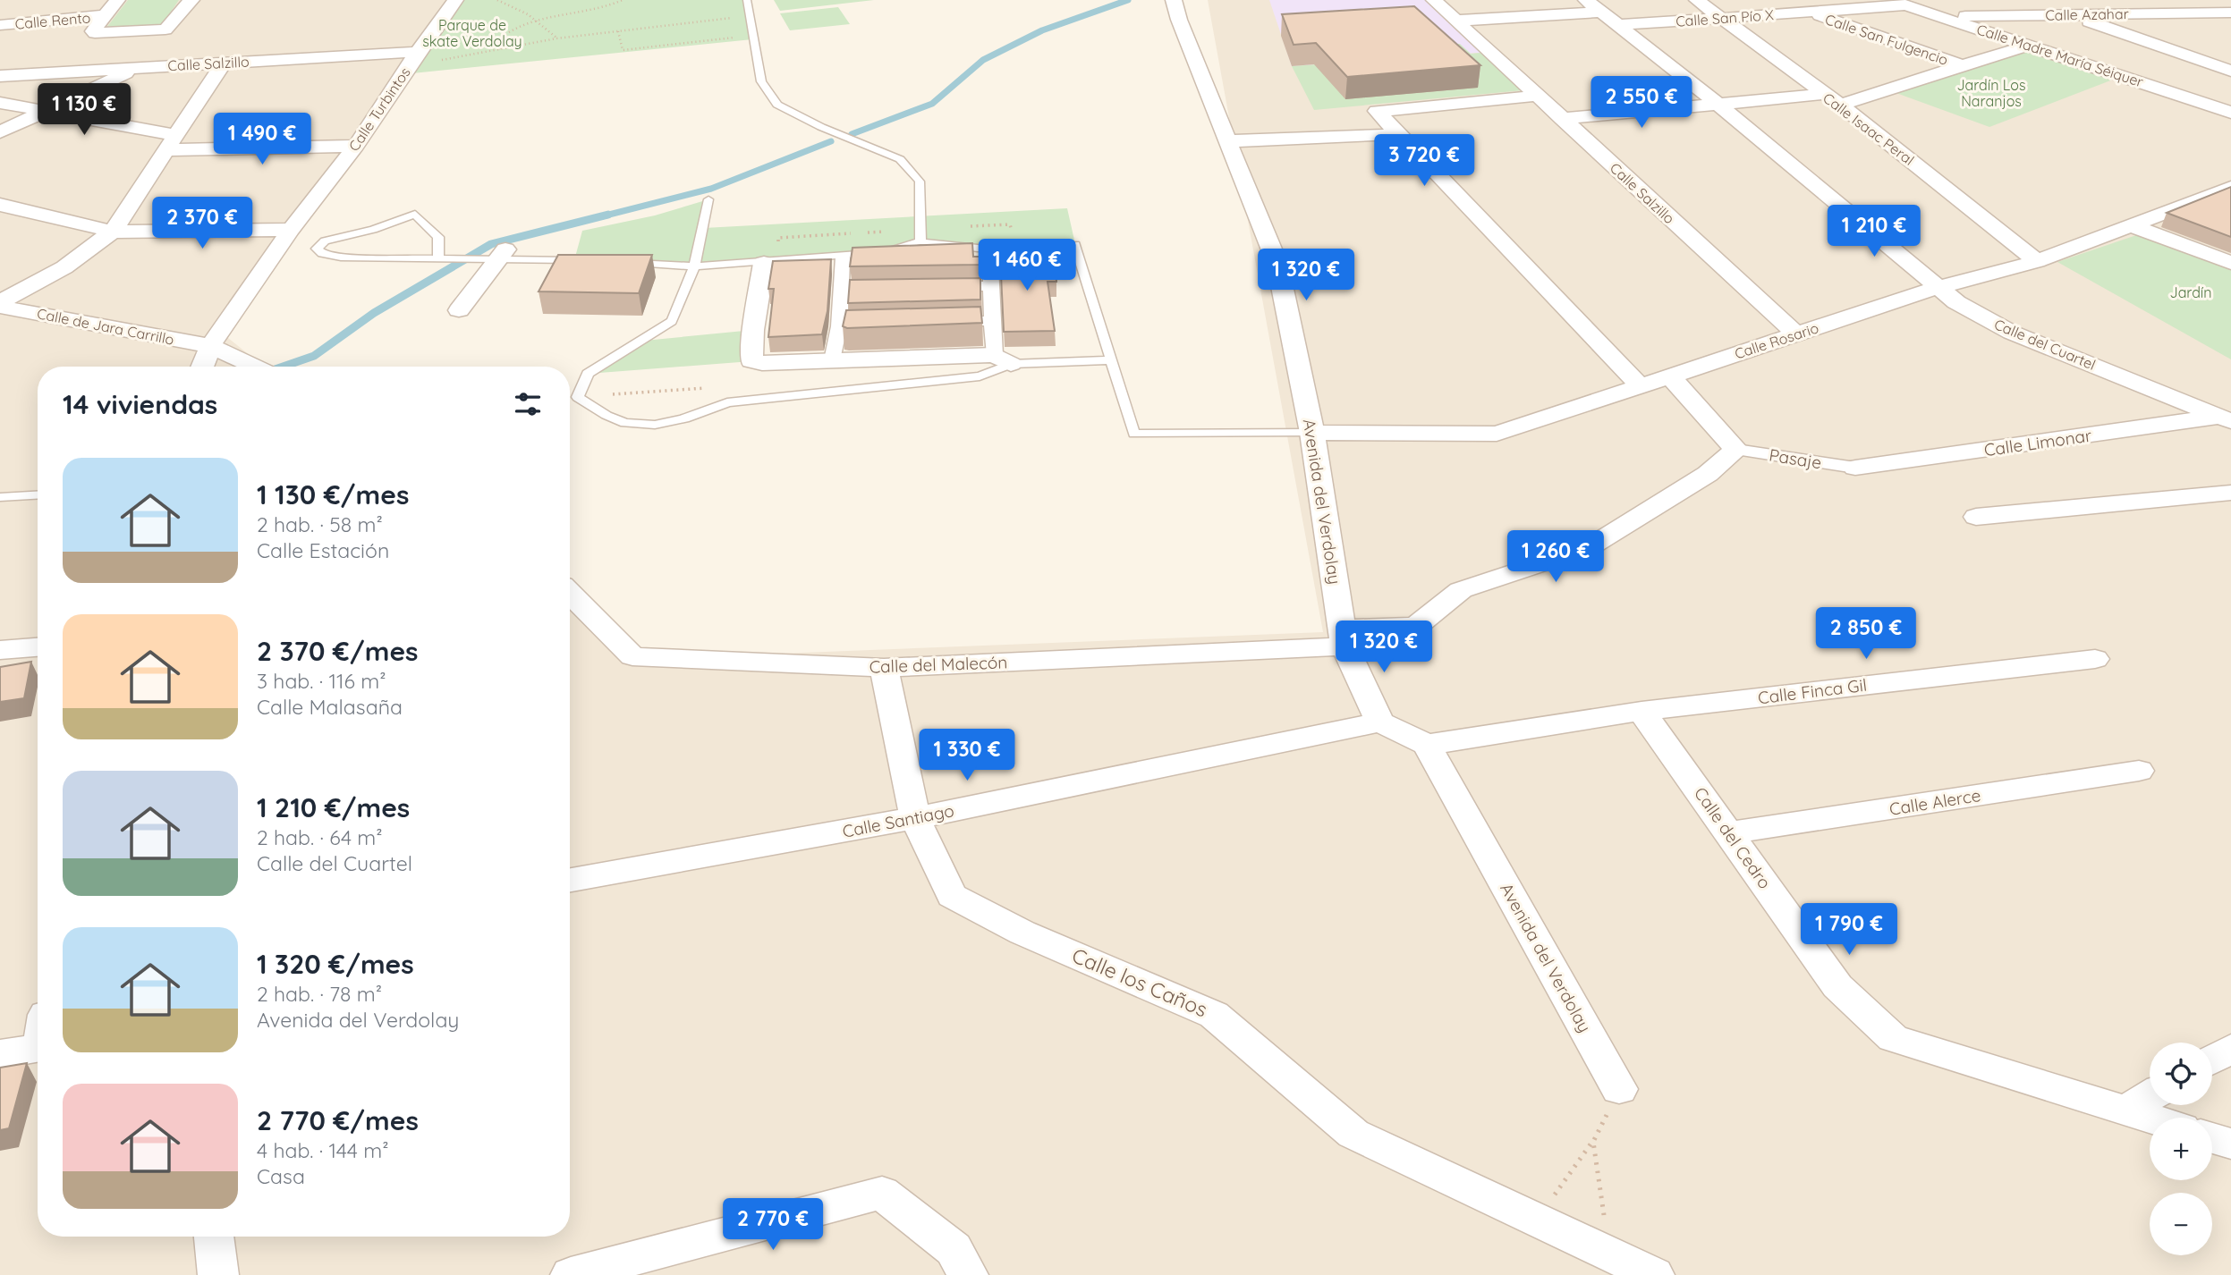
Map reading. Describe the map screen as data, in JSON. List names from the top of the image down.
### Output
{
  "streets": {
    "street": [
      "Calle Azahar",
      "Calle San Pío X",
      "Calle Rento",
      "Calle San Fulgencio",
      "Calle Madre María Séiquer",
      "Calle Salzillo",
      "Calle Turbintos",
      "Calle Isaac Peral",
      "Calle de Jara Carrillo",
      "Calle Rosario",
      "Calle del Cuartel",
      "Calle Limonar",
      "Pasaje",
      "Avenida del Verdolay",
      "Calle del Malecón",
      "Calle Finca Gil",
      "Calle Alerce",
      "Calle Santiago",
      "Calle del Cedro",
      "Calle los Caños"
    ]
  },
  "crossings": [
    ["Calle Azahar", "Calle Madre María Séiquer"],
    ["Calle San Pío X", "Calle San Fulgencio"],
    ["Calle San Pío X", "Calle Madre María Séiquer"],
    ["Calle San Pío X", "Calle Isaac Peral"],
    ["Calle San Pío X", "Calle del Cuartel"],
    ["Calle Salzillo", "Calle Turbintos"],
    ["Calle Salzillo", "Calle Rosario"],
    ["Calle Turbintos", "Calle de Jara Carrillo"],
    ["Calle Isaac Peral", "Calle Rosario"],
    ["Calle Rosario", "Calle del Cuartel"],
    ["Calle Rosario", "Avenida del Verdolay"],
    ["Calle del Cuartel", "Calle Limonar"],
    ["Calle Limonar", "Pasaje"],
    ["Pasaje", "Calle del Malecón"],
    ["Avenida del Verdolay", "Calle del Malecón"],
    ["Avenida del Verdolay", "Calle Santiago"],
    ["Calle del Malecón", "Calle los Caños"],
    ["Calle Finca Gil", "Calle del Cedro"],
    ["Calle Alerce", "Calle del Cedro"],
    ["Calle Santiago", "Calle los Caños"]
  ],
  "parks": ["Parque de skate Verdolay", "Jardín Los Naranjos", "Jardín"],
  "page": {
    "price": [
      "2 550 €",
      "1 130 €",
      "1 490 €",
      "3 720 €",
      "2 370 €",
      "1 210 €",
      "1 460 €",
      "1 320 €",
      "1 260 €",
      "2 850 €",
      "1 320 €",
      "1 330 €",
      "1 790 €",
      "2 770 €"
    ],
    "heading": "14 viviendas",
    "list": [
      {
        "name": "1 130 €/mes",
        "note": "2 hab. · 58 m² · Calle Estación"
      },
      {
        "name": "2 370 €/mes",
        "note": "3 hab. · 116 m² · Calle Malasaña"
      },
      {
        "name": "1 210 €/mes",
        "note": "2 hab. · 64 m² · Calle del Cuartel"
      },
      {
        "name": "1 320 €/mes",
        "note": "2 hab. · 78 m² · Avenida del Verdolay"
      },
      {
        "name": "2 770 €/mes",
        "note": "4 hab. · 144 m² · Casa"
      }
    ],
    "map_buttons": ["+", "−"]
  }
}
